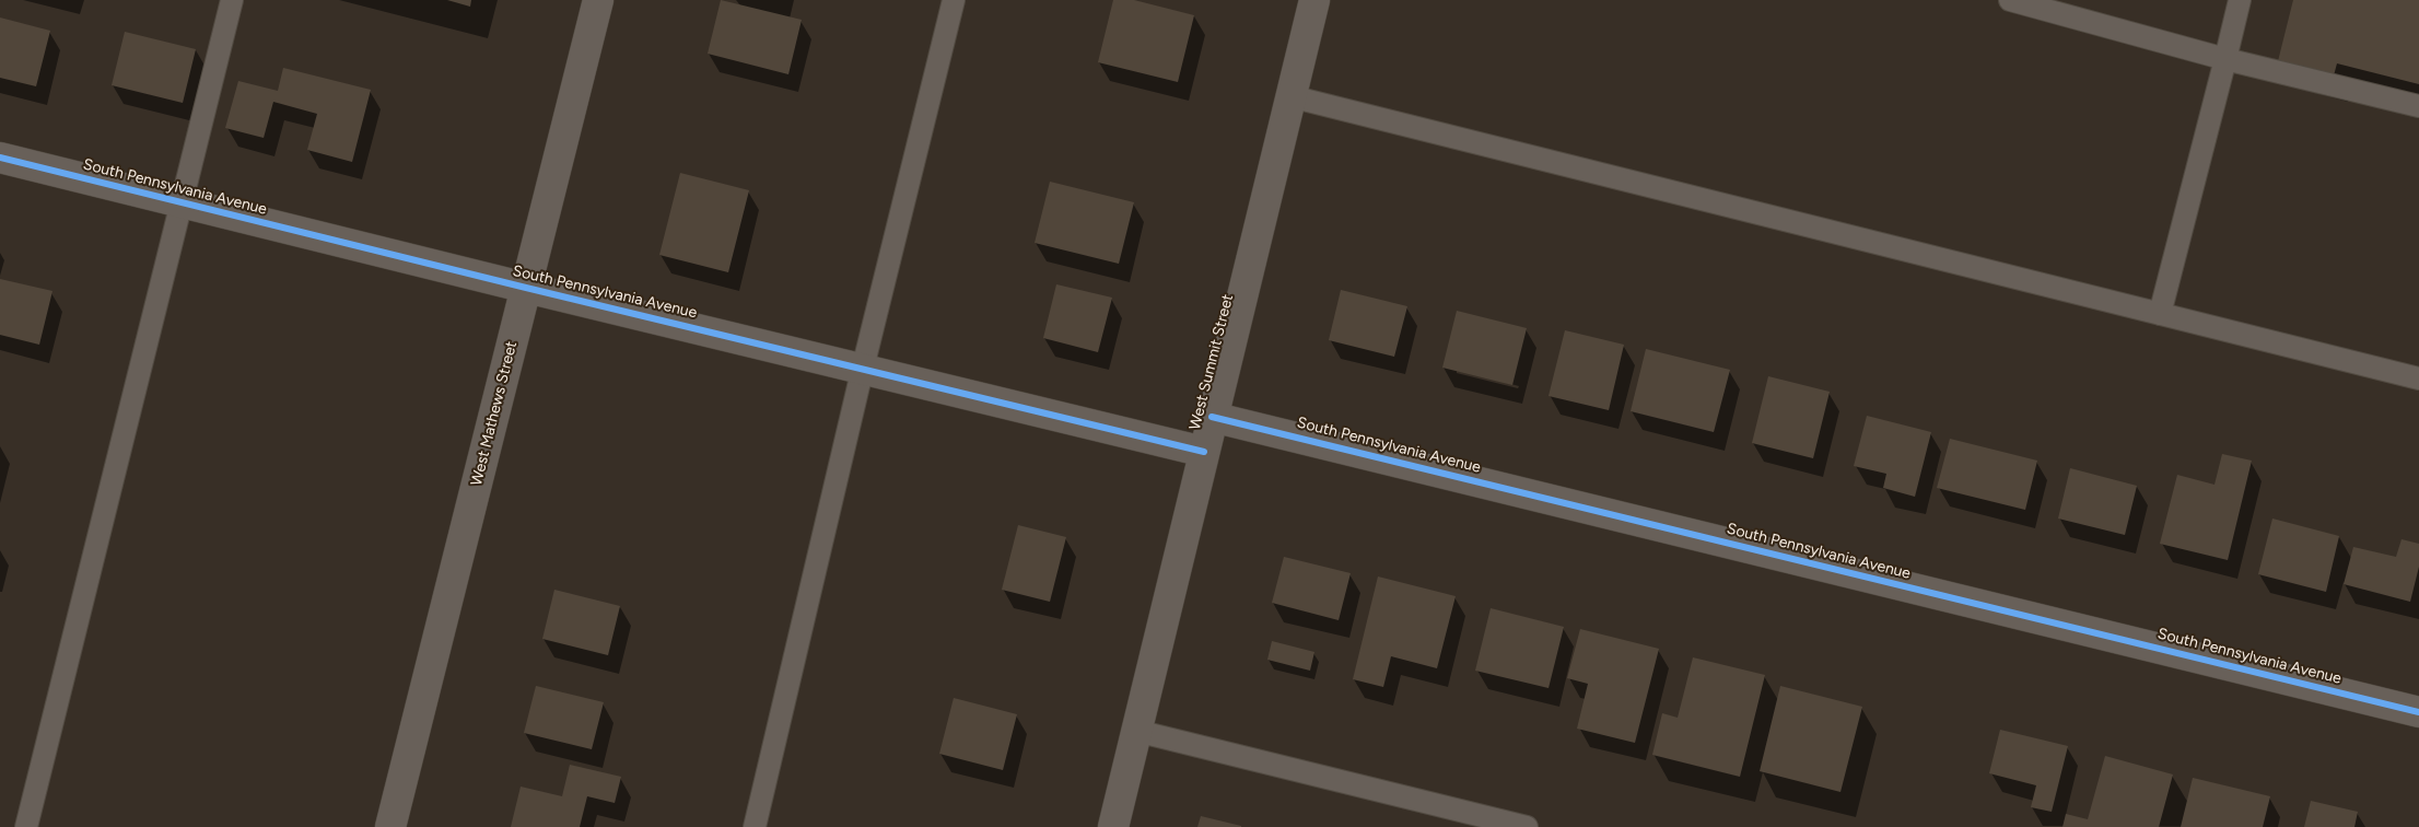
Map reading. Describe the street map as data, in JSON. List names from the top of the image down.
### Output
{
  "streets": {
    "street": ["South Pennsylvania Avenue", "West Summit Street", "West Mathews Street"]
  },
  "crossings": [
    ["South Pennsylvania Avenue", "West Summit Street"],
    ["South Pennsylvania Avenue", "West Mathews Street"]
  ]
}
